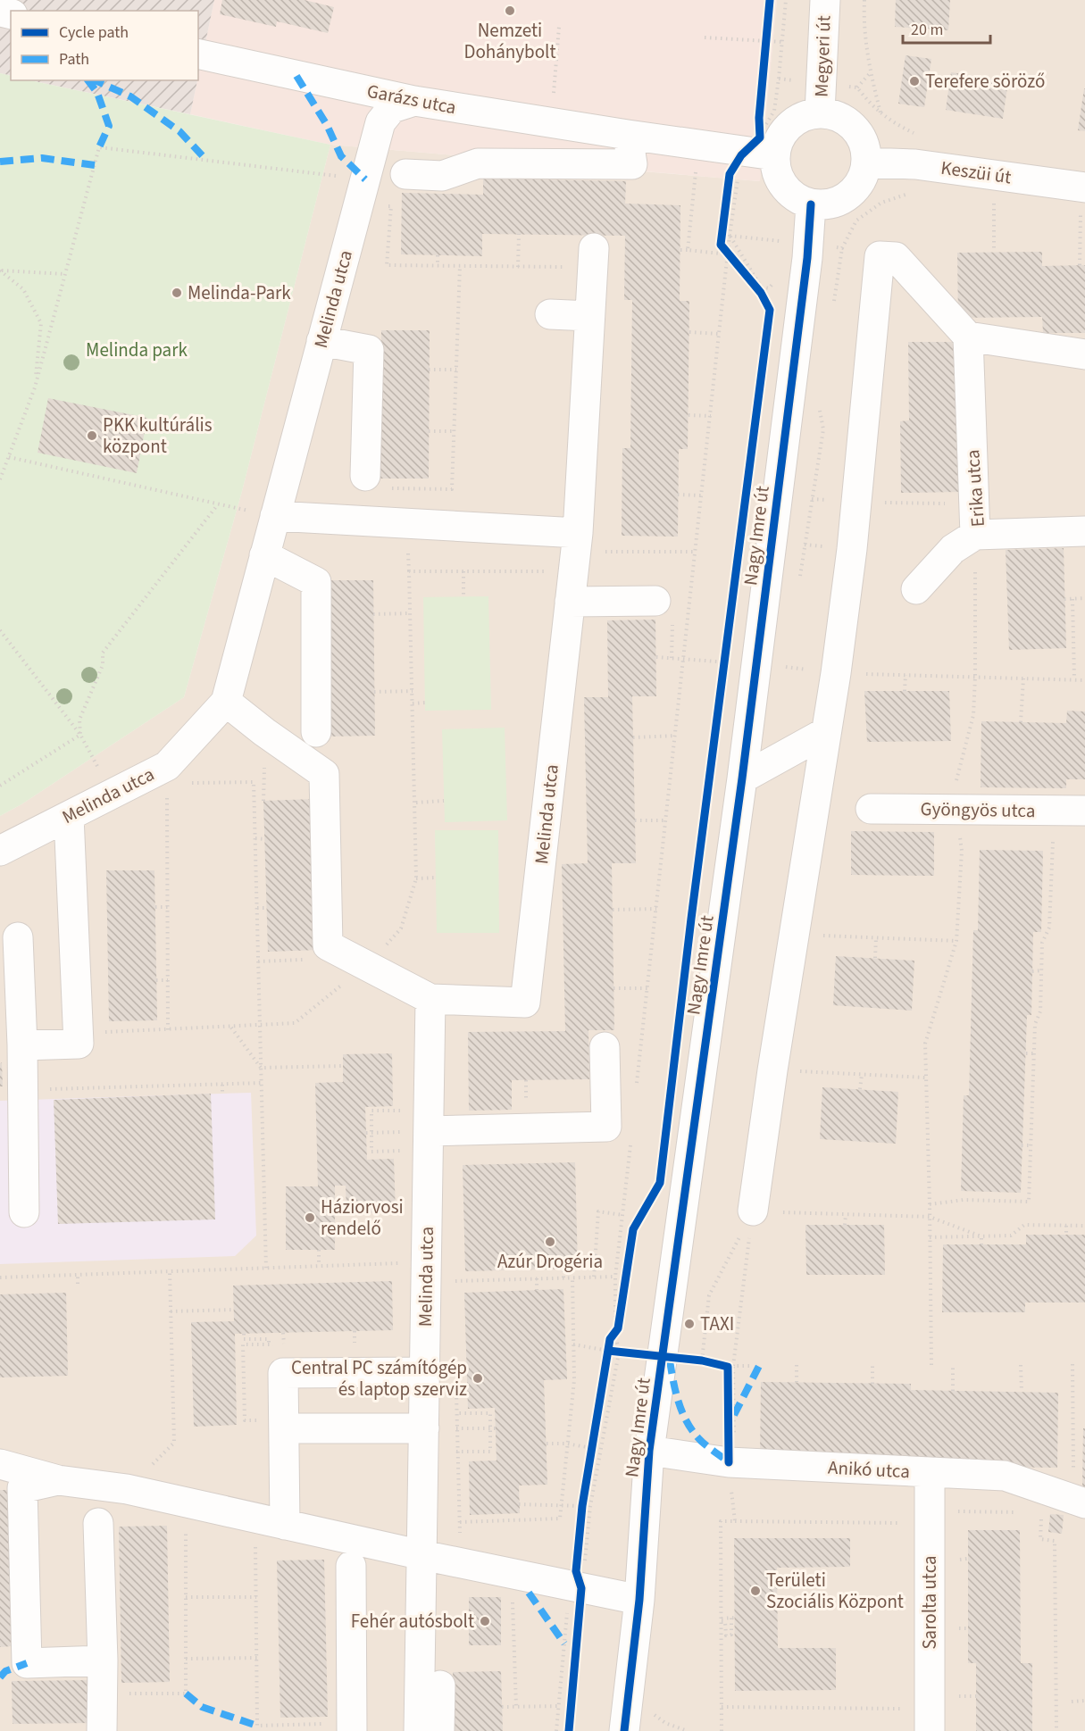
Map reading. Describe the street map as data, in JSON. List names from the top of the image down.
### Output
{
  "streets": {
    "street": [
      "Megyeri út",
      "Garázs utca",
      "Keszüi út",
      "Melinda utca",
      "Erika utca",
      "Nagy Imre út",
      "Gyöngyös utca",
      "Anikó utca",
      "Sarolta utca"
    ]
  },
  "crossings": [
    ["Megyeri út", "Keszüi út"],
    ["Garázs utca", "Melinda utca"],
    ["Nagy Imre út", "Anikó utca"],
    ["Anikó utca", "Sarolta utca"]
  ],
  "parks": ["Melinda park"],
  "places": [
    "Nemzeti Dohánybolt",
    "Terefere söröző",
    "Melinda-Park",
    "PKK kultúrális központ",
    "Háziorvosi rendelő",
    "Azúr Drogéria",
    "TAXI",
    "Central PC számítógép és laptop szerviz",
    "Területi Szociális Központ",
    "Fehér autósbolt"
  ],
  "legend": ["Cycle path", "Path"],
  "scale_bar": "20 m"
}
